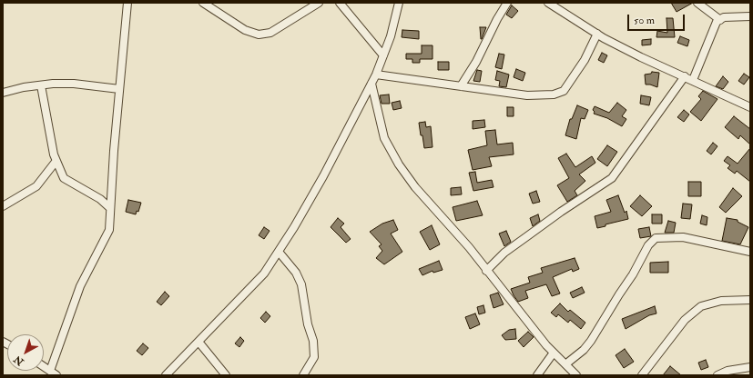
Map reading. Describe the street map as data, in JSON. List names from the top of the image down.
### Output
{
  "scale_bar": "50 m",
  "north": "bottom left"
}
